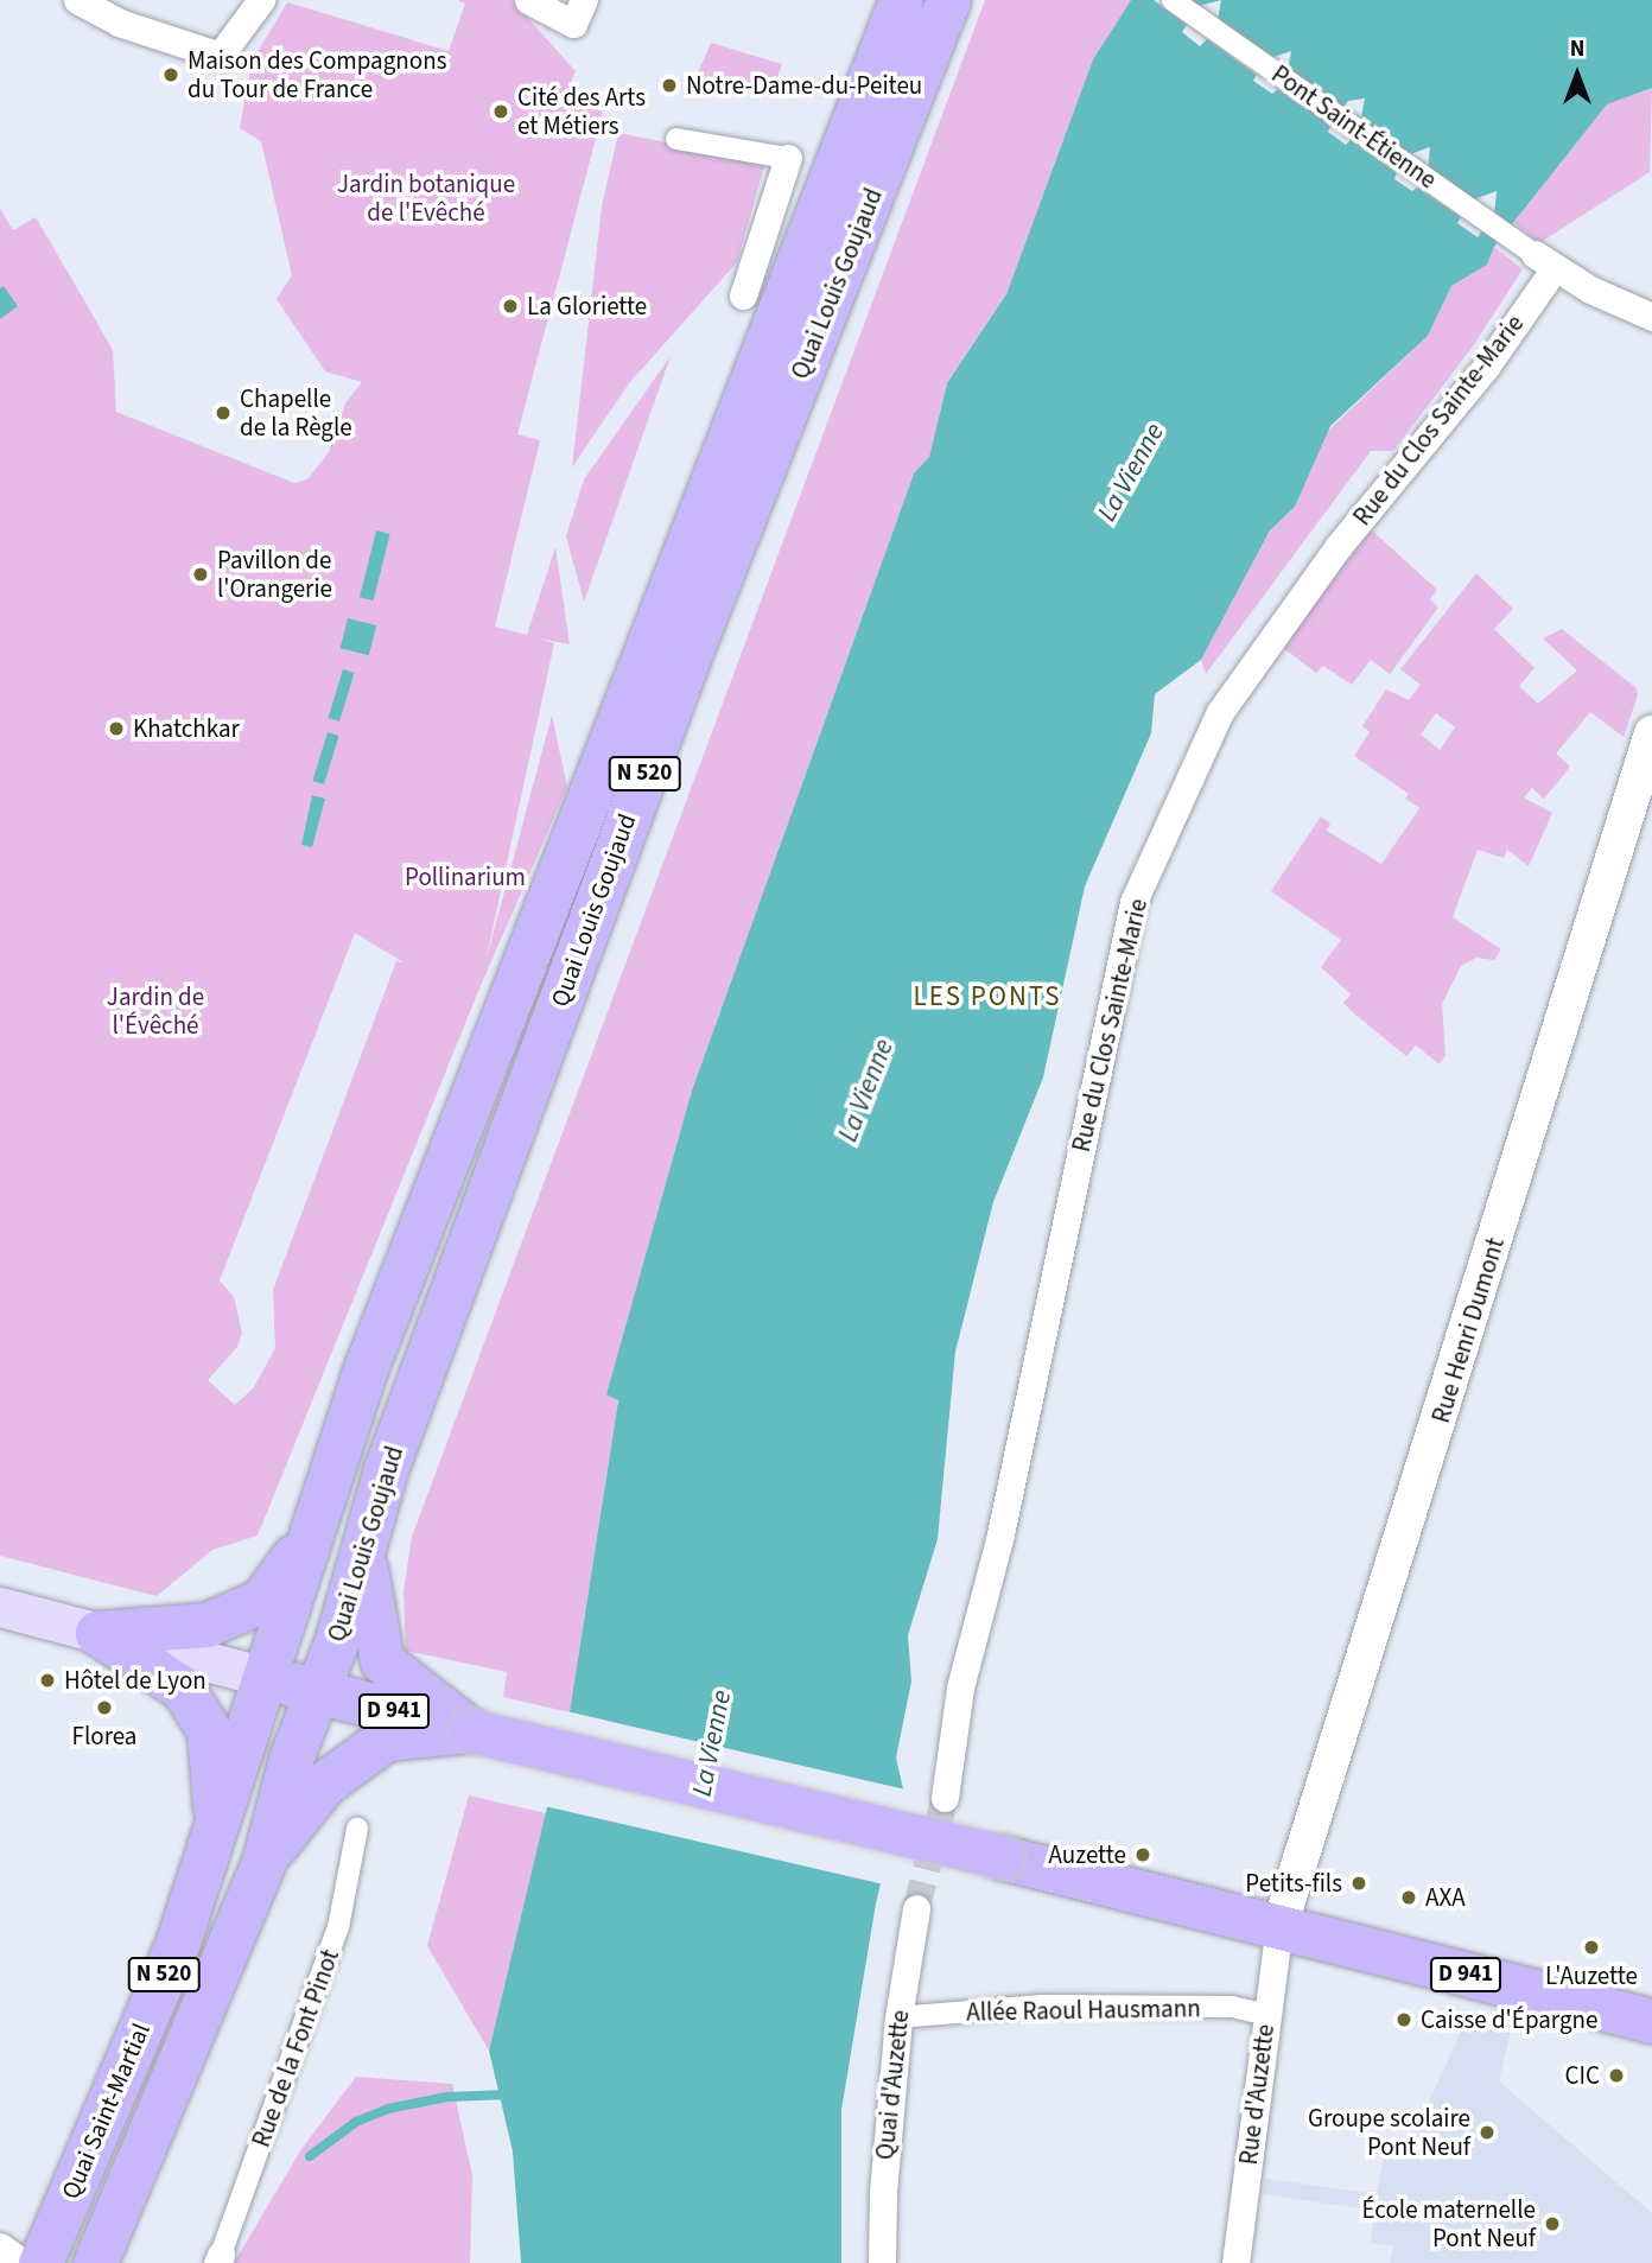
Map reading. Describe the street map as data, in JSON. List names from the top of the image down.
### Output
{
  "streets": {
    "main road": [
      "Quai Louis Goujaud",
      "N 520",
      "D 941",
      "Quai Saint-Martial"
    ],
    "street": [
      "Pont Saint-Étienne",
      "Rue du Clos Sainte-Marie",
      "Rue Henri Dumont",
      "Allée Raoul Hausmann",
      "Rue de la Font Pinot",
      "Quai d'Auzette",
      "Rue d'Auzette"
    ]
  },
  "crossings": [
    ["Pont Saint-Étienne", "Rue du Clos Sainte-Marie"],
    ["Quai Louis Goujaud", "D 941"],
    ["Quai Louis Goujaud", "Quai Saint-Martial"],
    ["Rue Henri Dumont", "D 941"],
    ["Rue Henri Dumont", "Rue d'Auzette"],
    ["D 941", "Rue d'Auzette"],
    ["D 941", "Quai Saint-Martial"],
    ["Allée Raoul Hausmann", "Quai d'Auzette"],
    ["Allée Raoul Hausmann", "Rue d'Auzette"]
  ],
  "districts": ["LES PONTS"],
  "water": ["La Vienne"],
  "parks": ["Jardin botanique de l'Evêché", "Pollinarium", "Jardin de l'Évêché"],
  "places": [
    "Maison des Compagnons du Tour de France",
    "Notre-Dame-du-Peiteu",
    "Cité des Arts et Métiers",
    "La Gloriette",
    "Chapelle de la Règle",
    "Pavillon de l'Orangerie",
    "Khatchkar",
    "Hôtel de Lyon",
    "Florea",
    "Auzette",
    "Petits-fils",
    "AXA",
    "L'Auzette",
    "Caisse d'Épargne",
    "CIC",
    "Groupe scolaire Pont Neuf",
    "École maternelle Pont Neuf"
  ],
  "north": "top"
}
